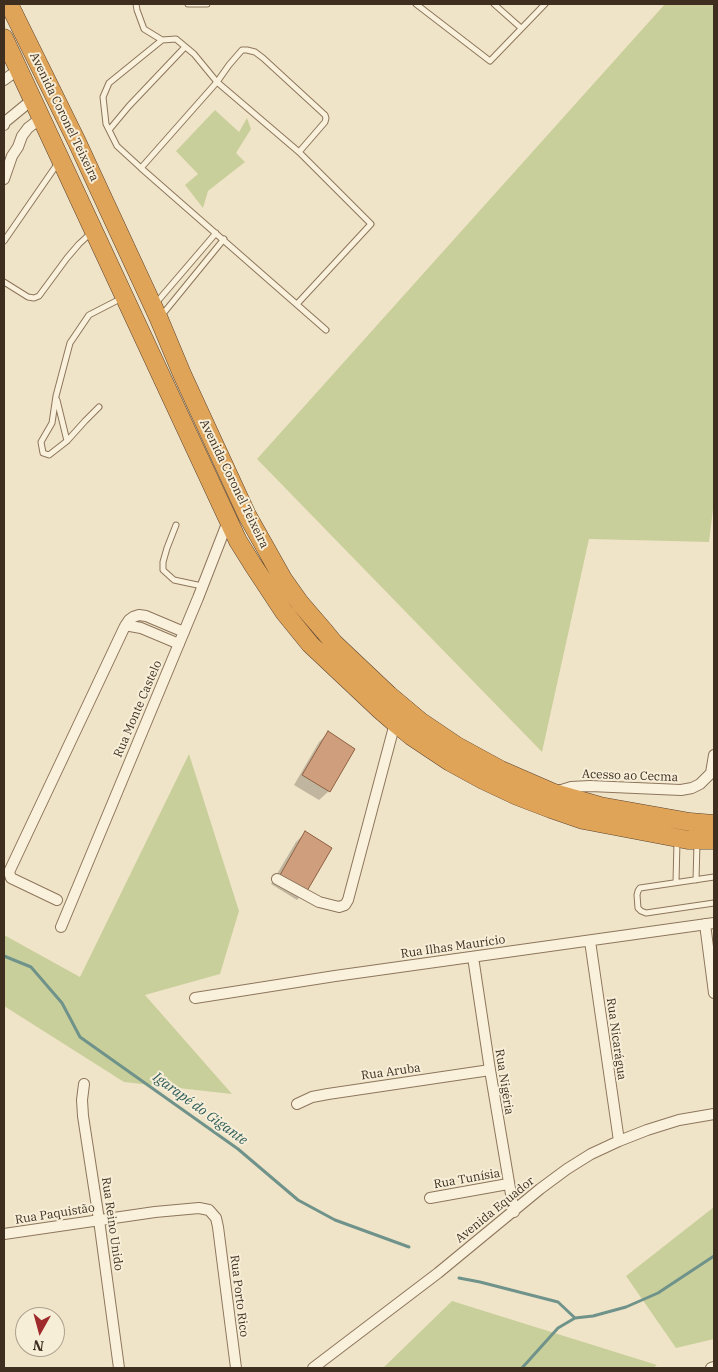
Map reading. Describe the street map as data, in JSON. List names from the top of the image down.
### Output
{
  "streets": {
    "highway": ["Avenida Coronel Teixeira"],
    "street": [
      "Rua Monte Castelo",
      "Acesso ao Cecma",
      "Rua Ilhas Maurício",
      "Rua Nicarágua",
      "Rua Aruba",
      "Rua Nigéria",
      "Rua Tunísia",
      "Avenida Equador",
      "Rua Paquistão",
      "Rua Reino Unido",
      "Rua Porto Rico"
    ]
  },
  "crossings": [
    ["Avenida Coronel Teixeira", "Rua Monte Castelo"],
    ["Avenida Coronel Teixeira", "Acesso ao Cecma"],
    ["Rua Ilhas Maurício", "Rua Nicarágua"],
    ["Rua Ilhas Maurício", "Rua Nigéria"],
    ["Rua Nicarágua", "Avenida Equador"],
    ["Rua Aruba", "Rua Nigéria"],
    ["Rua Nigéria", "Rua Tunísia"],
    ["Rua Nigéria", "Avenida Equador"],
    ["Rua Paquistão", "Rua Reino Unido"],
    ["Rua Paquistão", "Rua Porto Rico"]
  ],
  "water": ["Igarapé do Gigante"],
  "north": "bottom"
}
